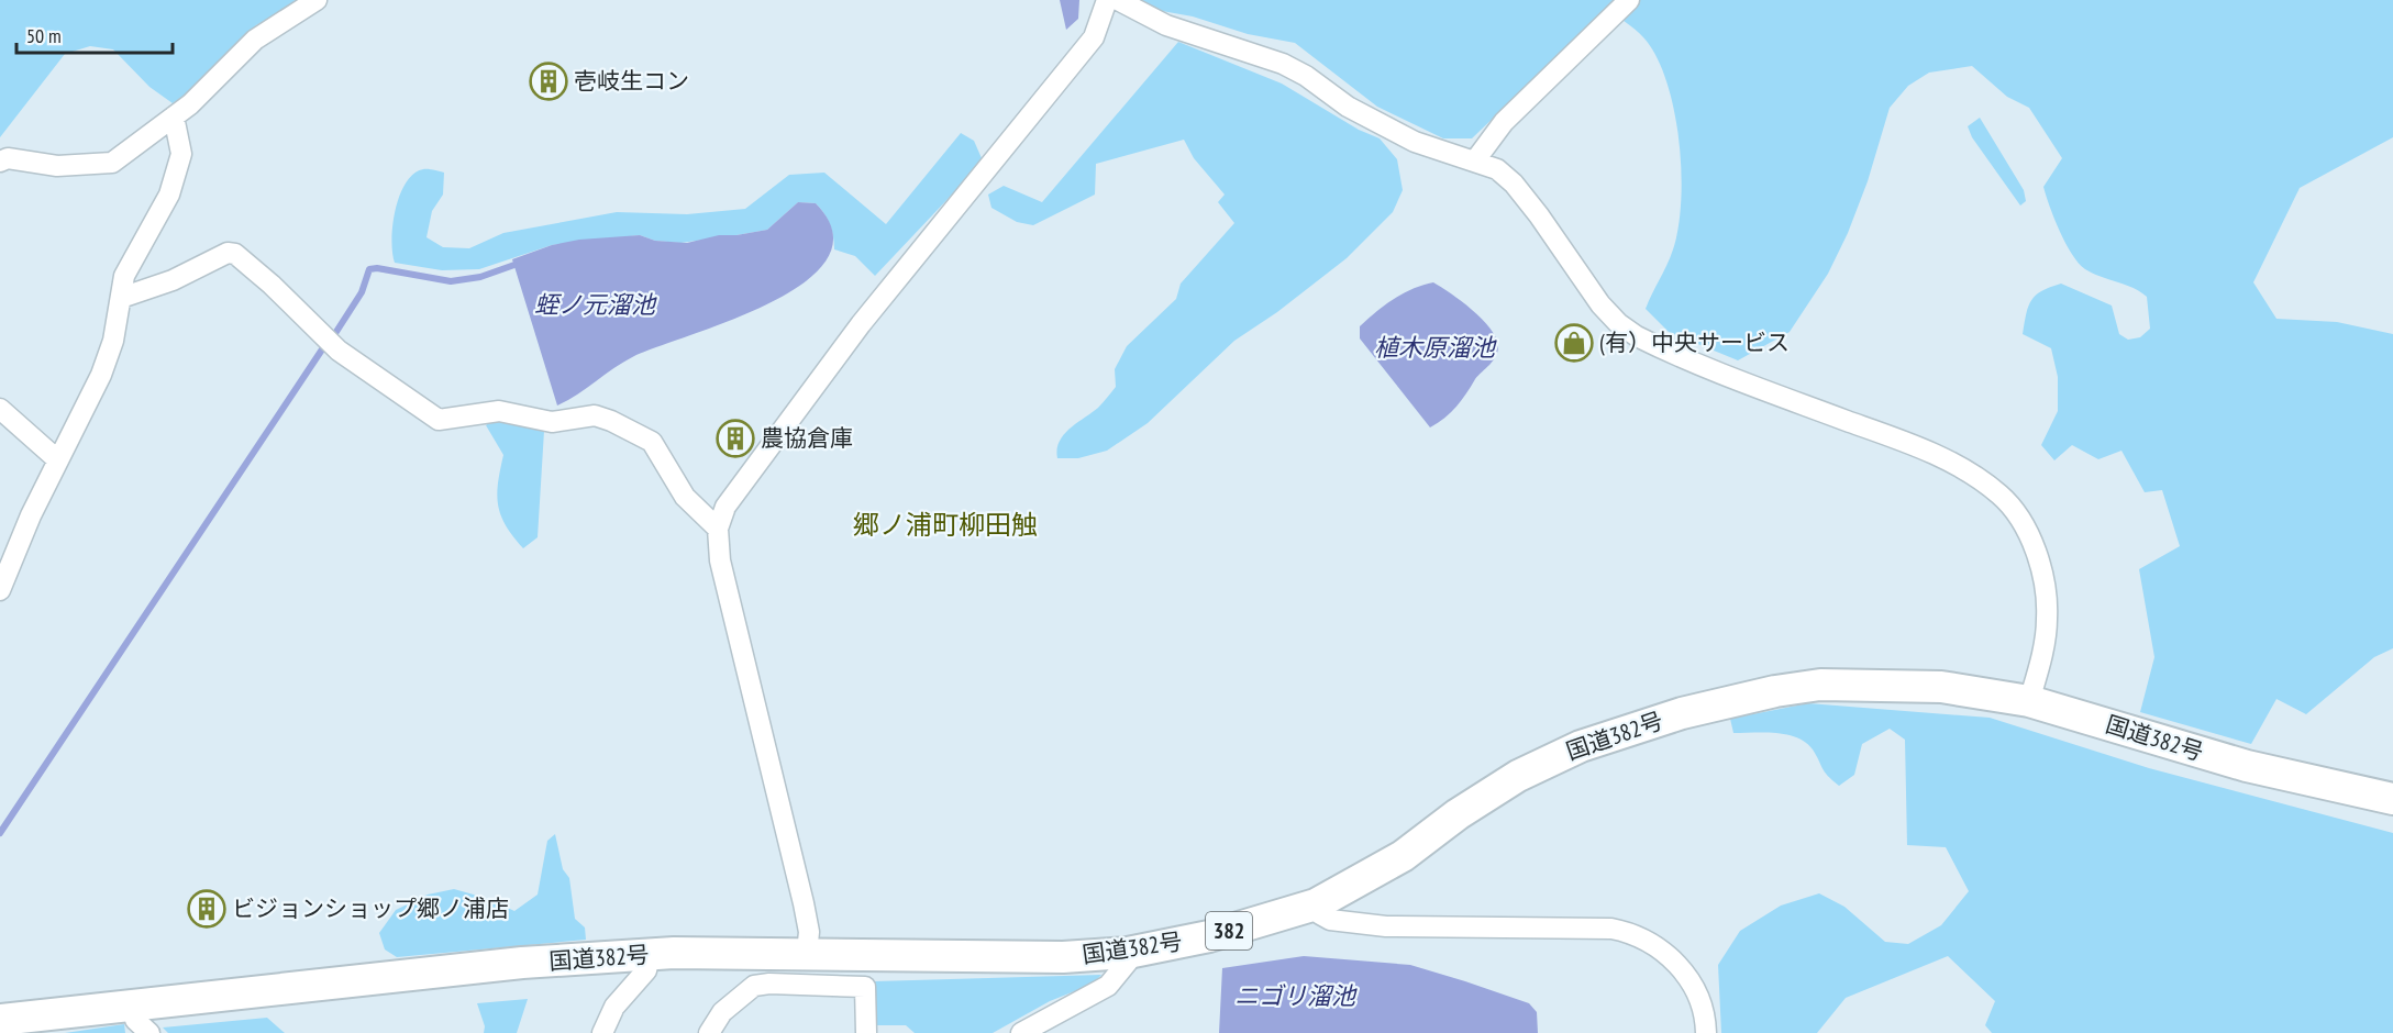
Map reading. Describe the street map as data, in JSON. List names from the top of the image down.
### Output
{
  "streets": {
    "highway": ["国道382号", "382"]
  },
  "districts": ["郷ノ浦町柳田触"],
  "water": ["蛭ノ元溜池", "植木原溜池", "ニゴリ溜池"],
  "places": {
    "building": ["壱岐生コン", "農協倉庫", "ビジョンショップ郷ノ浦店"],
    "shop": ["(有）中央サービス"]
  },
  "scale_bar": "50 m"
}
